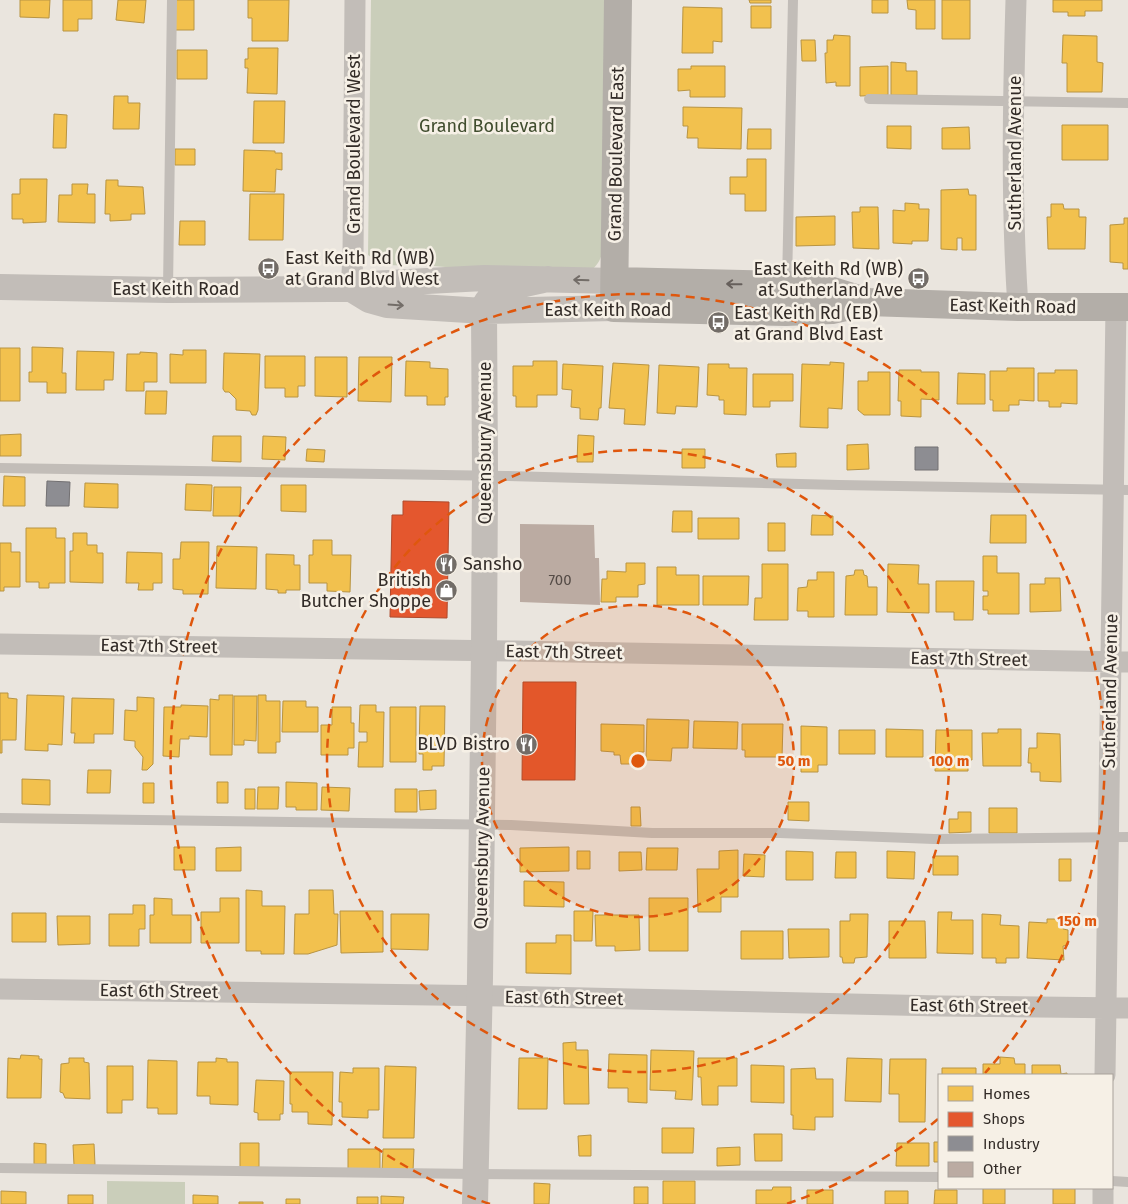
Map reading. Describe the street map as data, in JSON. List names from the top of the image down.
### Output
{
  "streets": {
    "main road": ["Grand Boulevard East", "East Keith Road"],
    "street": [
      "Grand Boulevard West",
      "Sutherland Avenue",
      "Queensbury Avenue",
      "East 7th Street",
      "East 6th Street"
    ]
  },
  "crossings": [
    ["Grand Boulevard West", "East Keith Road"],
    ["Sutherland Avenue", "East Keith Road"],
    ["Sutherland Avenue", "East 7th Street"],
    ["Sutherland Avenue", "East 6th Street"],
    ["Grand Boulevard East", "East Keith Road"],
    ["East Keith Road", "Queensbury Avenue"],
    ["Queensbury Avenue", "East 7th Street"],
    ["Queensbury Avenue", "East 6th Street"]
  ],
  "parks": ["Grand Boulevard"],
  "places": {
    "bus stop": ["East Keith Rd (WB) at Grand Blvd West", "East Keith Rd (WB) at Sutherland Ave", "East Keith Rd (EB) at Grand Blvd East"],
    "restaurant": ["Sansho", "BLVD Bistro"],
    "shop": ["British Butcher Shoppe"]
  },
  "house_numbers": ["700"],
  "legend": [
    "Homes",
    "Shops",
    "Industry",
    "Other"
  ],
  "rings": ["50 m", "100 m", "150 m"]
}
